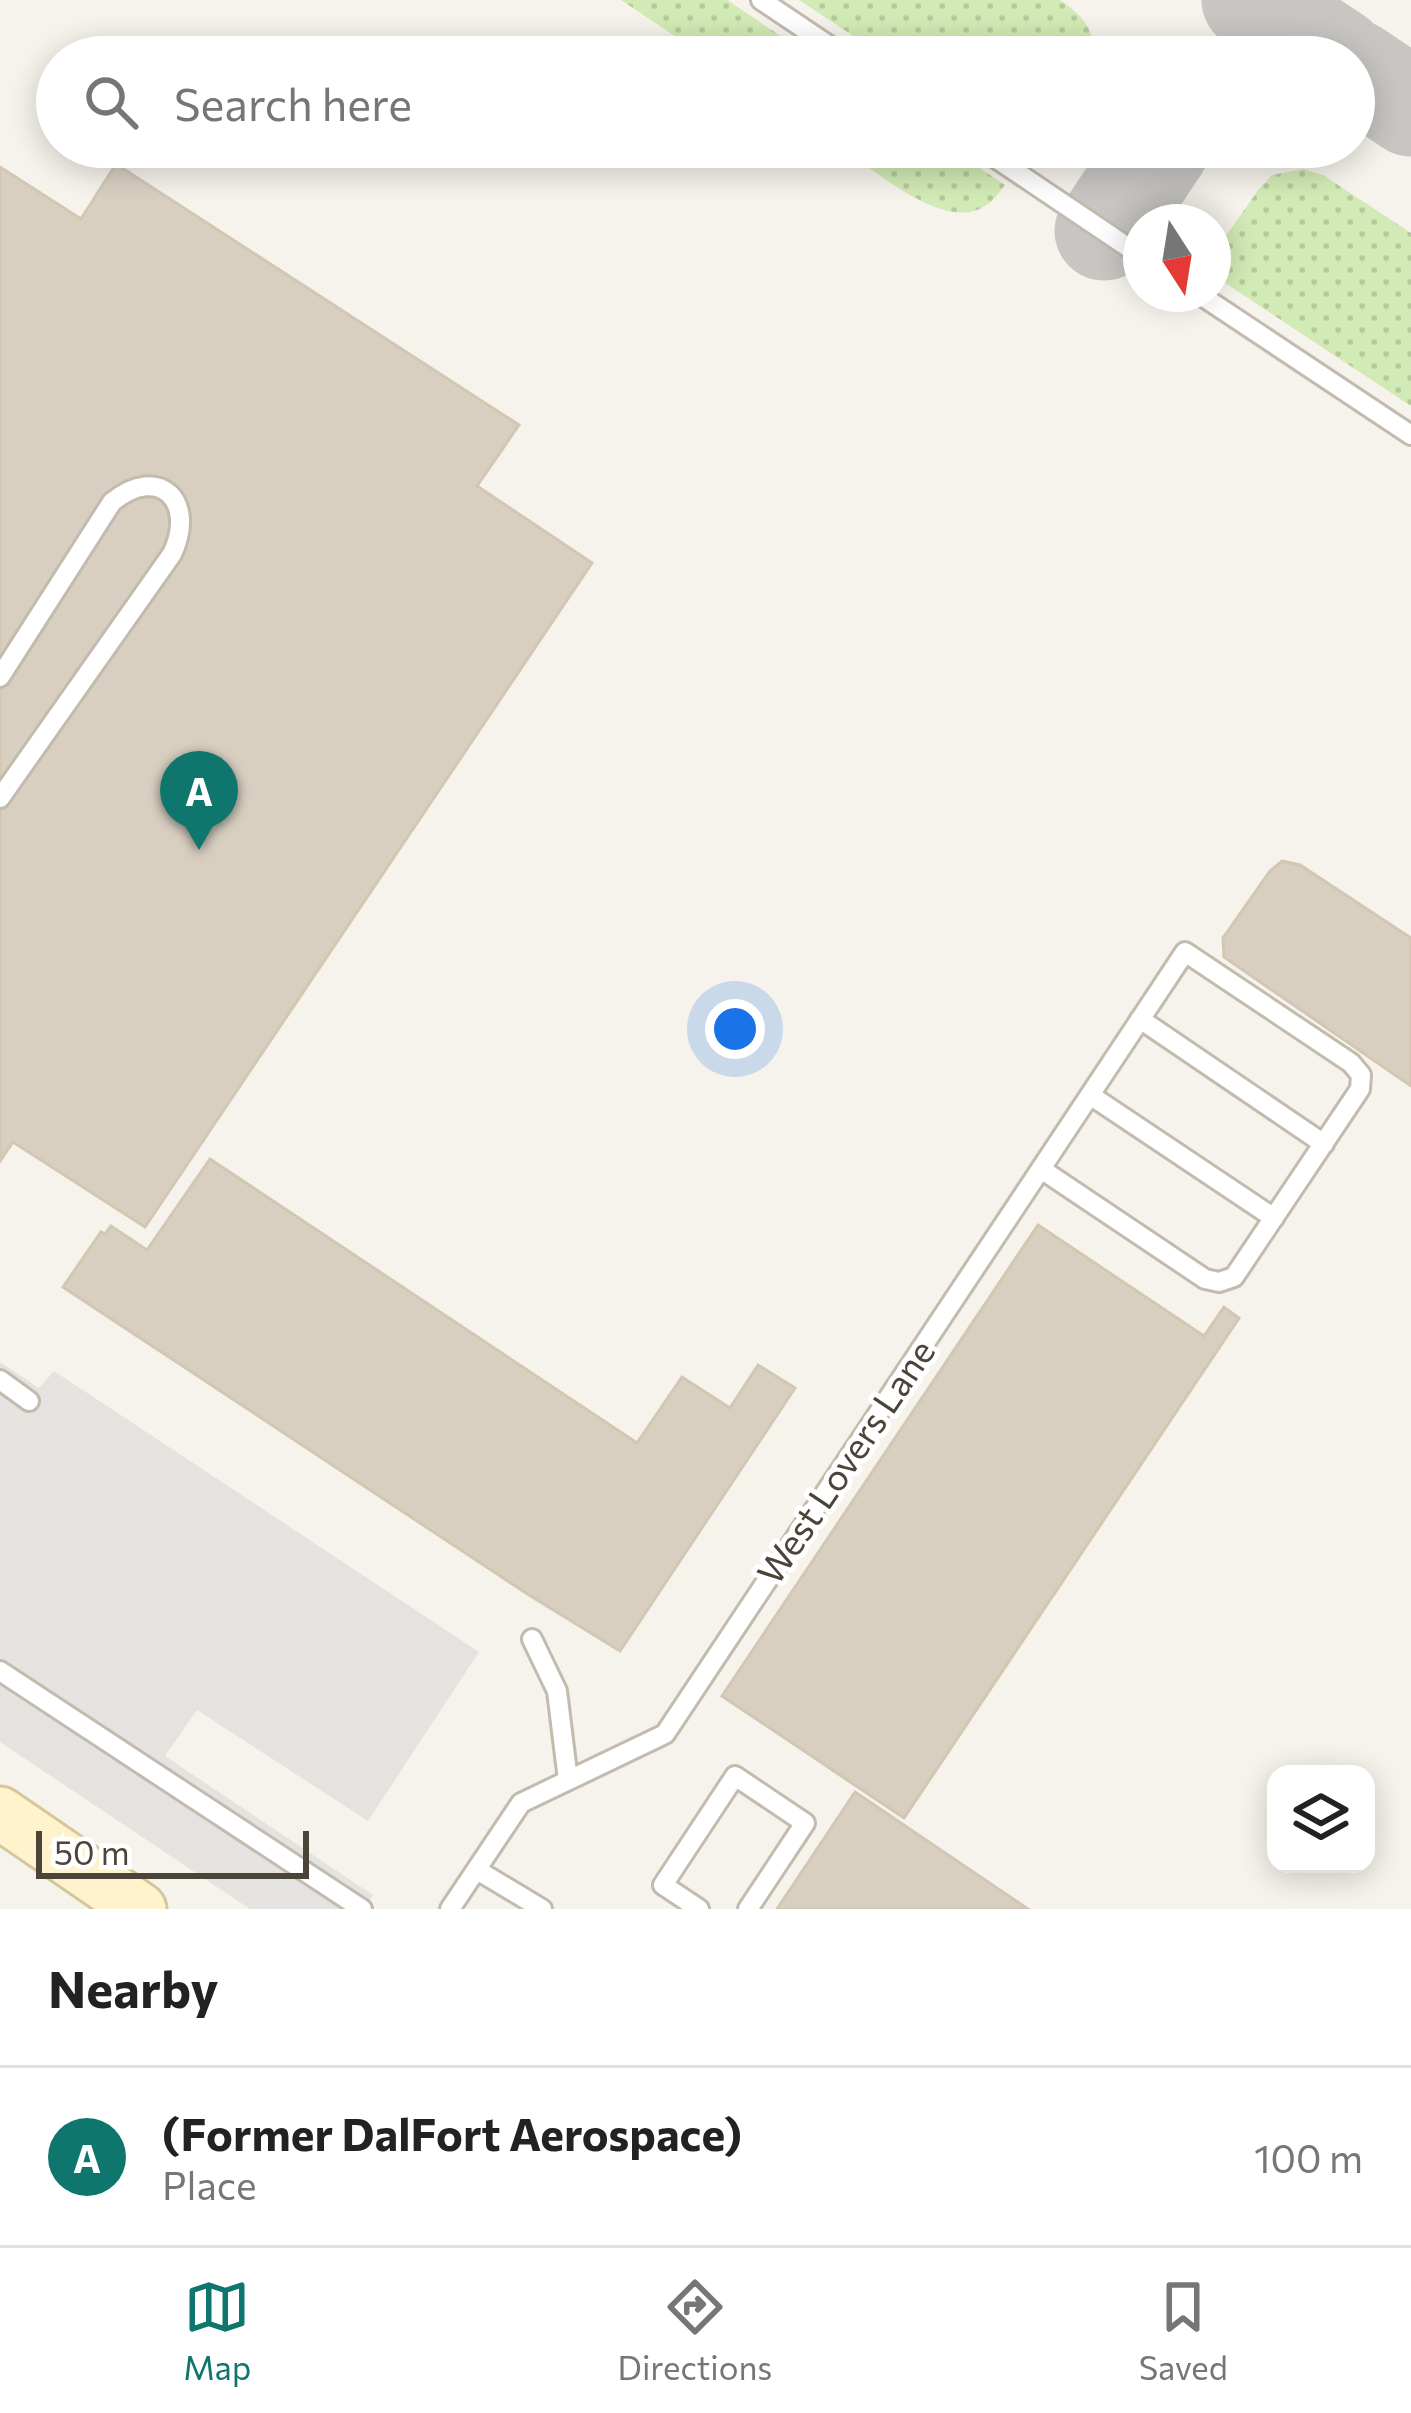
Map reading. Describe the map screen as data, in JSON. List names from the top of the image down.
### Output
{
  "streets": {
    "lane": ["West Lovers Lane"]
  },
  "scale_bar": "50 m",
  "north": "bottom",
  "page": {
    "search": "Search here",
    "pins": "A",
    "scale": "50 m",
    "heading": "Nearby",
    "list": [
      {
        "mark": "A",
        "name": "(Former DalFort Aerospace)",
        "note": "Place",
        "value": "100 m"
      }
    ],
    "nav": ["Map", "Directions", "Saved"]
  }
}
